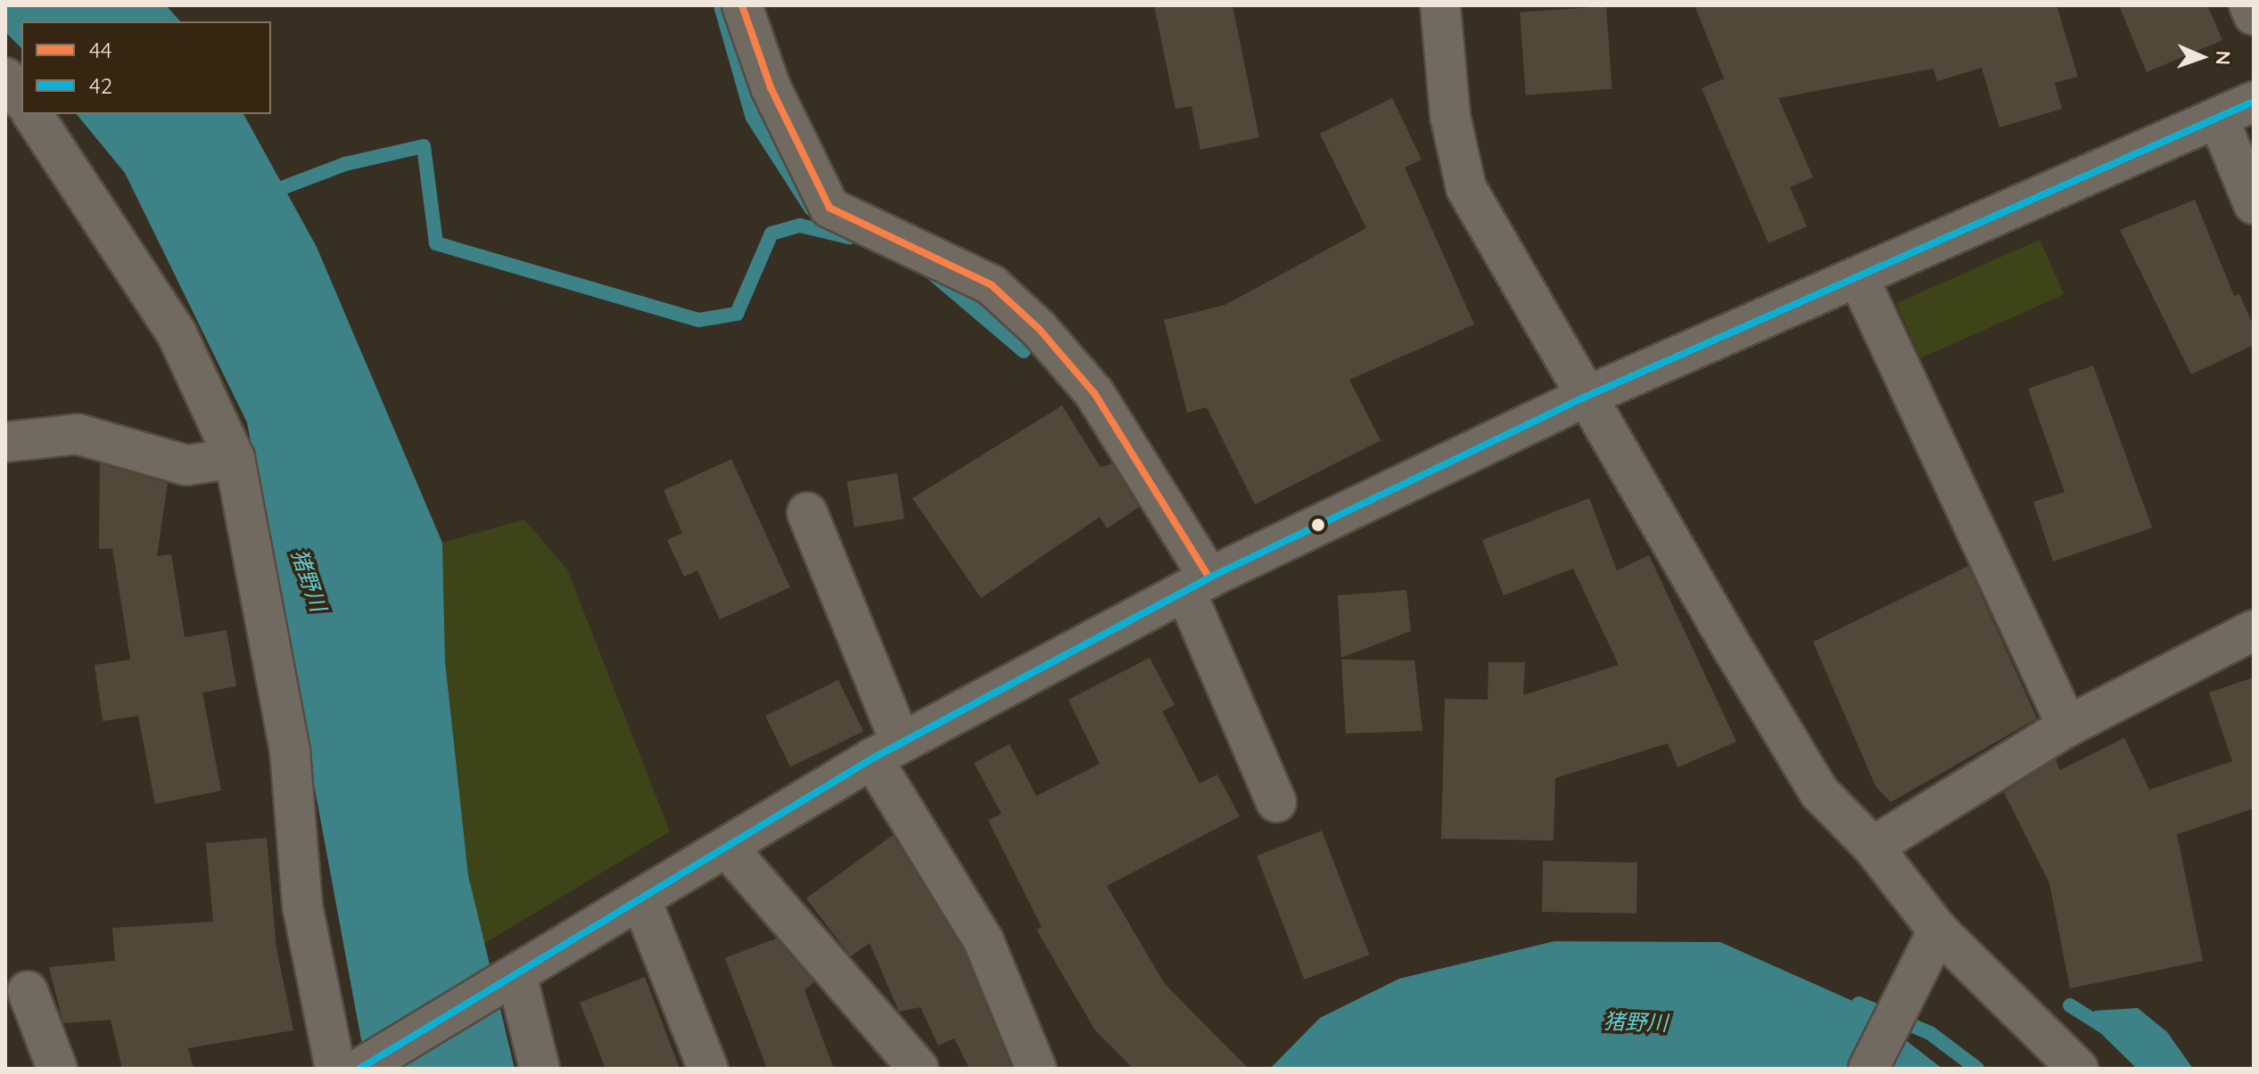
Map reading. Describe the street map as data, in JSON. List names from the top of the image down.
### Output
{
  "water": ["猪野川"],
  "lines": ["transit line 44", "transit line 42"],
  "legend": ["44", "42"],
  "north": "right"
}
